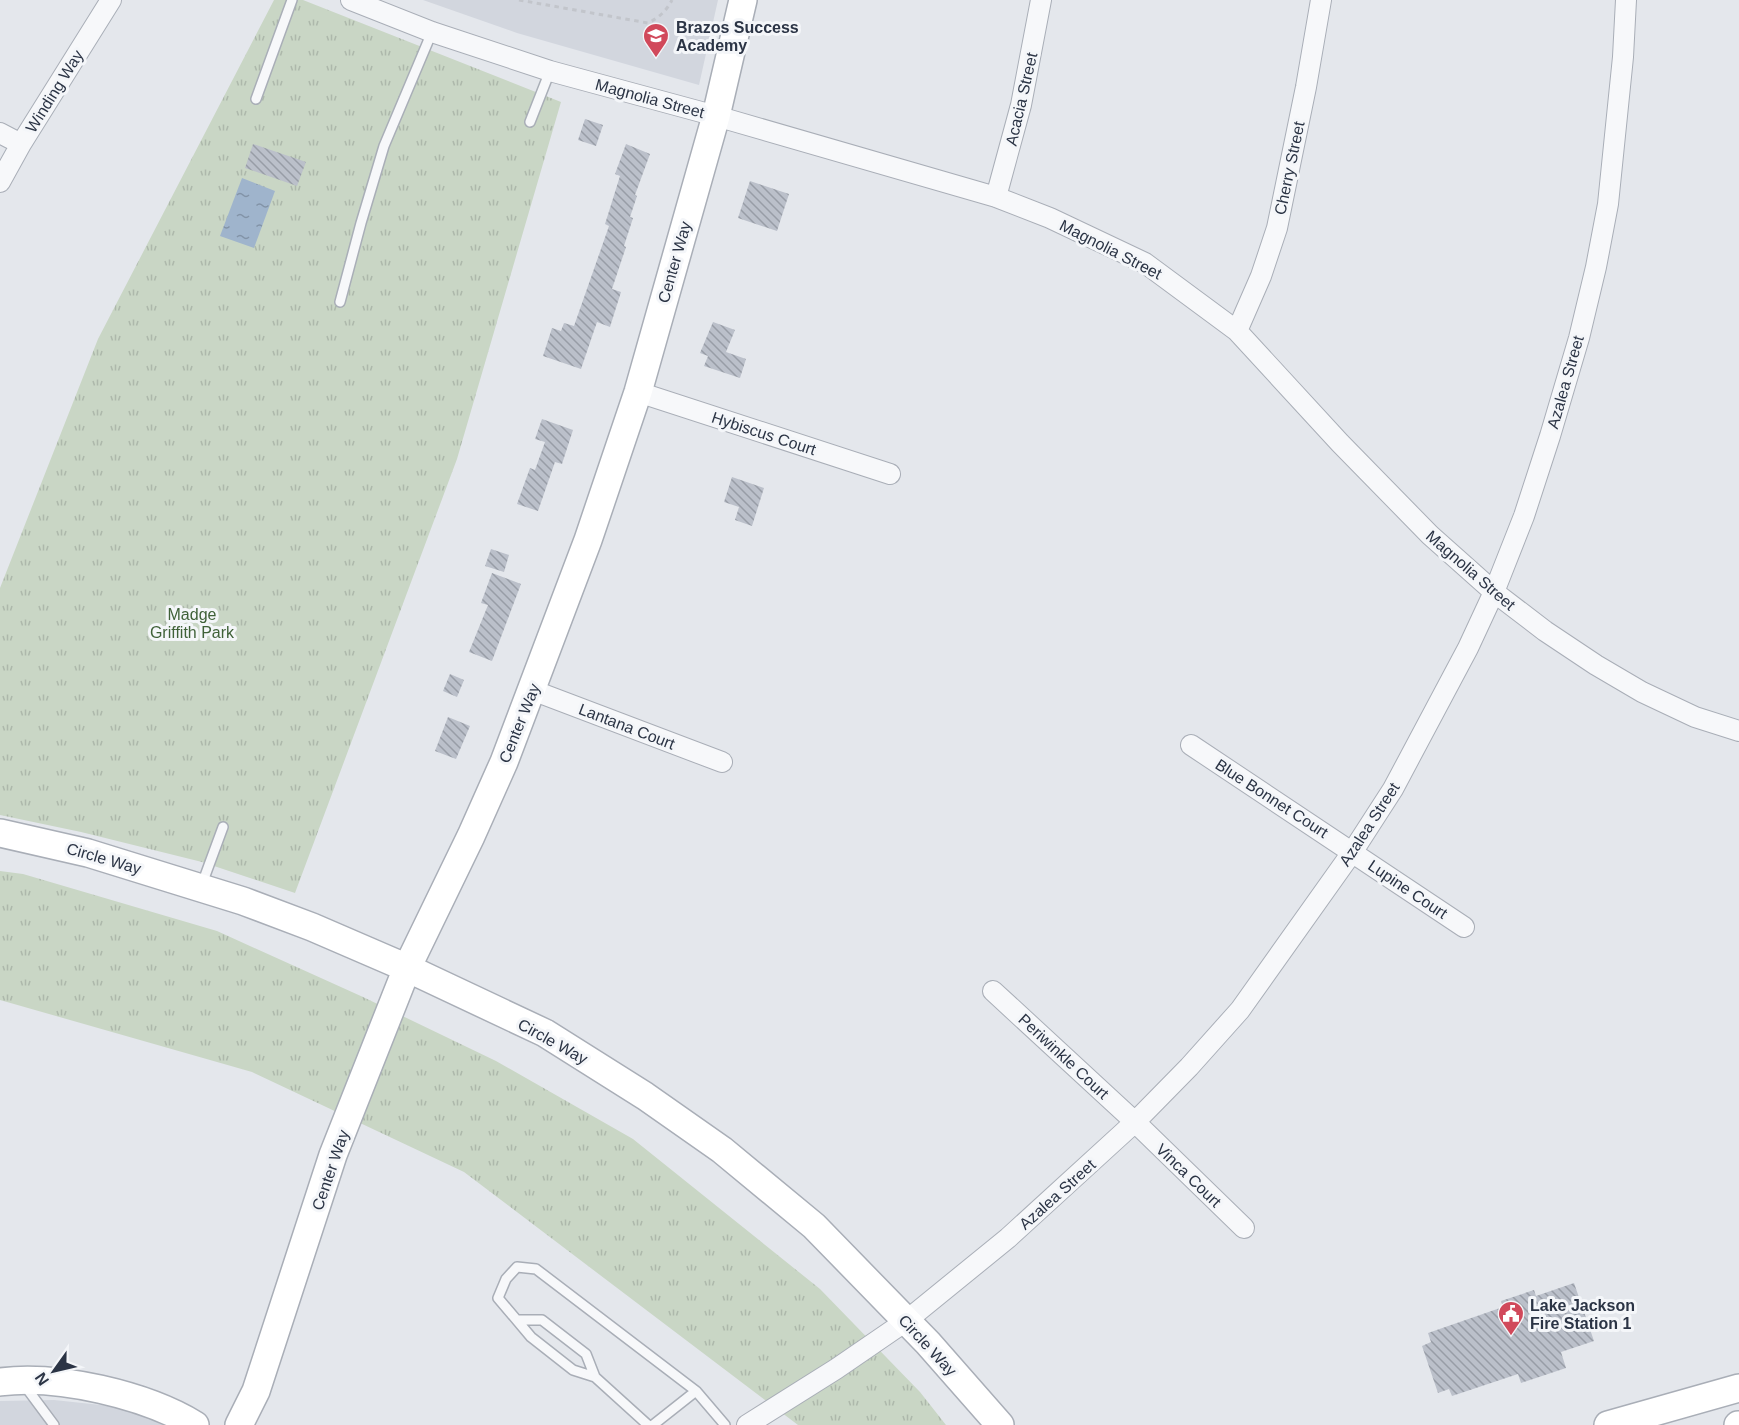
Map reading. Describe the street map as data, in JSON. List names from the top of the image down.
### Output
{
  "streets": {
    "street": [
      "Winding Way",
      "Magnolia Street",
      "Acacia Street",
      "Cherry Street",
      "Center Way",
      "Azalea Street",
      "Hybiscus Court",
      "Lantana Court",
      "Blue Bonnet Court",
      "Circle Way",
      "Lupine Court",
      "Periwinkle Court",
      "Vinca Court"
    ]
  },
  "crossings": [
    ["Magnolia Street", "Acacia Street"],
    ["Magnolia Street", "Cherry Street"],
    ["Magnolia Street", "Center Way"],
    ["Magnolia Street", "Azalea Street"],
    ["Center Way", "Hybiscus Court"],
    ["Center Way", "Lantana Court"],
    ["Center Way", "Circle Way"],
    ["Azalea Street", "Blue Bonnet Court"],
    ["Azalea Street", "Circle Way"],
    ["Azalea Street", "Lupine Court"],
    ["Azalea Street", "Periwinkle Court"],
    ["Azalea Street", "Vinca Court"],
    ["Blue Bonnet Court", "Lupine Court"],
    ["Periwinkle Court", "Vinca Court"]
  ],
  "parks": ["Madge Griffith Park"],
  "places": {
    "school or university": ["Brazos Success Academy"],
    "public building": ["Lake Jackson Fire Station 1"]
  },
  "north": "bottom left"
}
